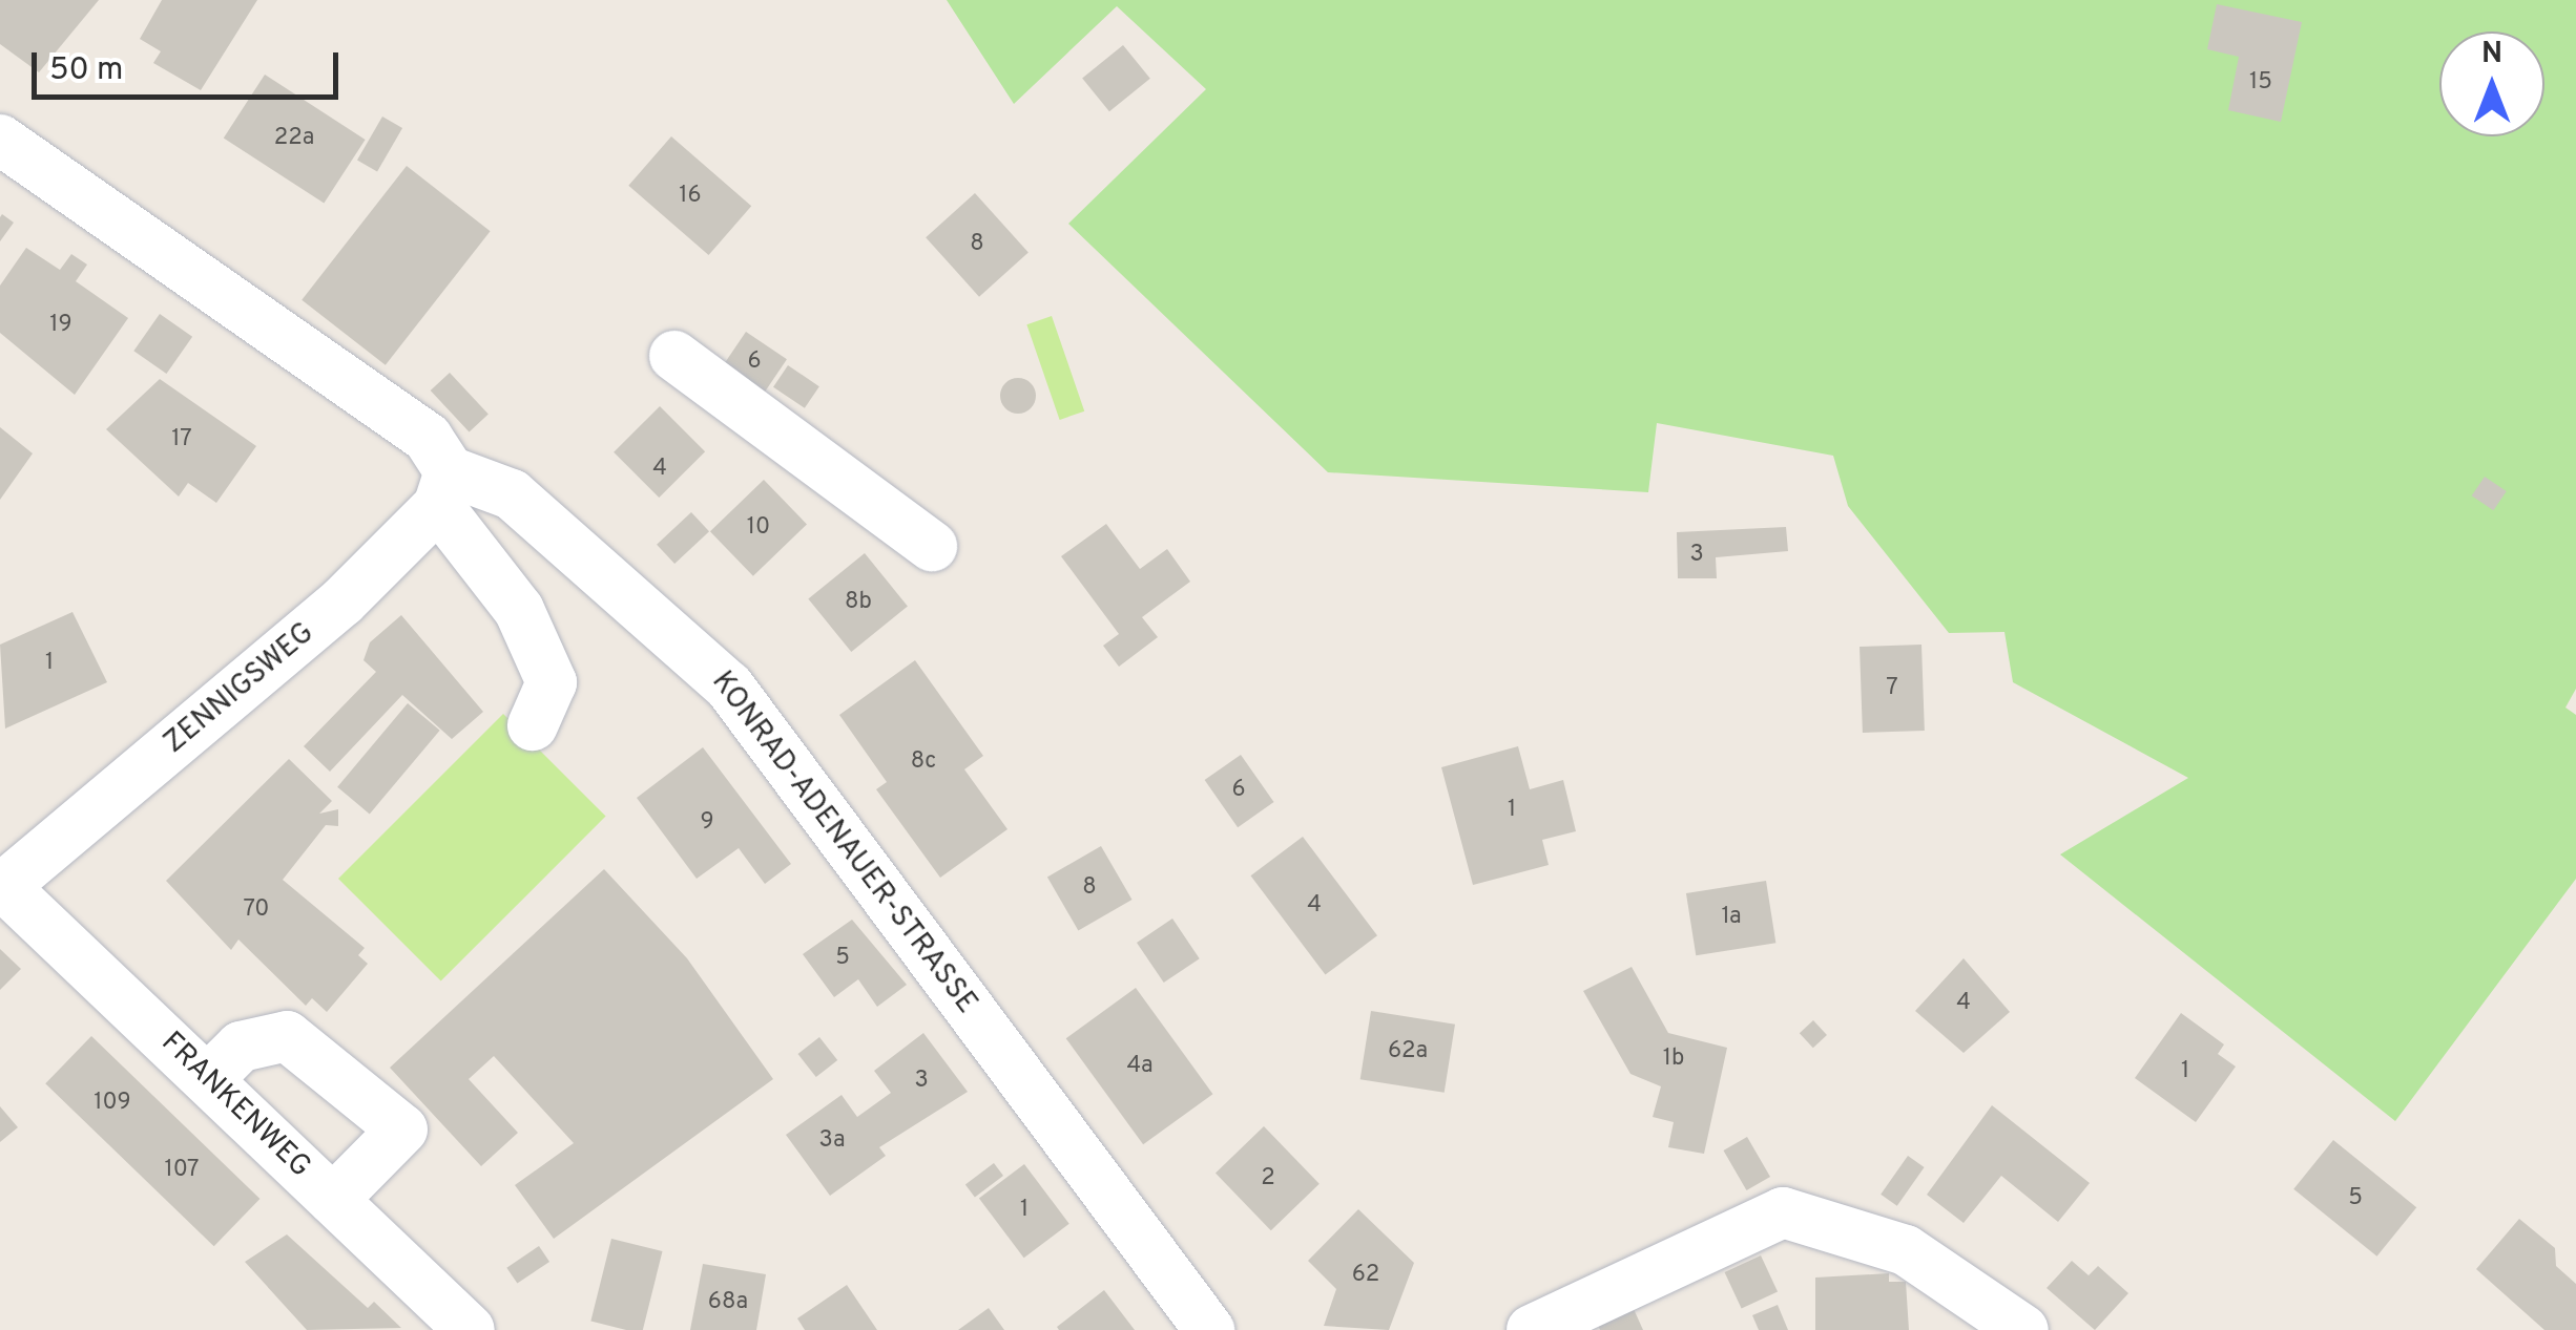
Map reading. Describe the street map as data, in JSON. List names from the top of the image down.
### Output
{
  "streets": {
    "street": ["ZENNIGSWEG", "KONRAD-ADENAUER-STRASSE", "FRANKENWEG"]
  },
  "crossings": [
    ["ZENNIGSWEG", "KONRAD-ADENAUER-STRASSE"],
    ["ZENNIGSWEG", "FRANKENWEG"]
  ],
  "house_numbers": [
    "15",
    "22a",
    "16",
    "8",
    "19",
    "6",
    "17",
    "4",
    "10",
    "3",
    "8b",
    "1",
    "7",
    "8c",
    "6",
    "1",
    "9",
    "8",
    "4",
    "70",
    "1a",
    "5",
    "4",
    "62a",
    "1b",
    "4a",
    "1",
    "3",
    "109",
    "3a",
    "107",
    "2",
    "5",
    "1",
    "62",
    "68a"
  ],
  "scale_bar": "50 m",
  "north": "top"
}
